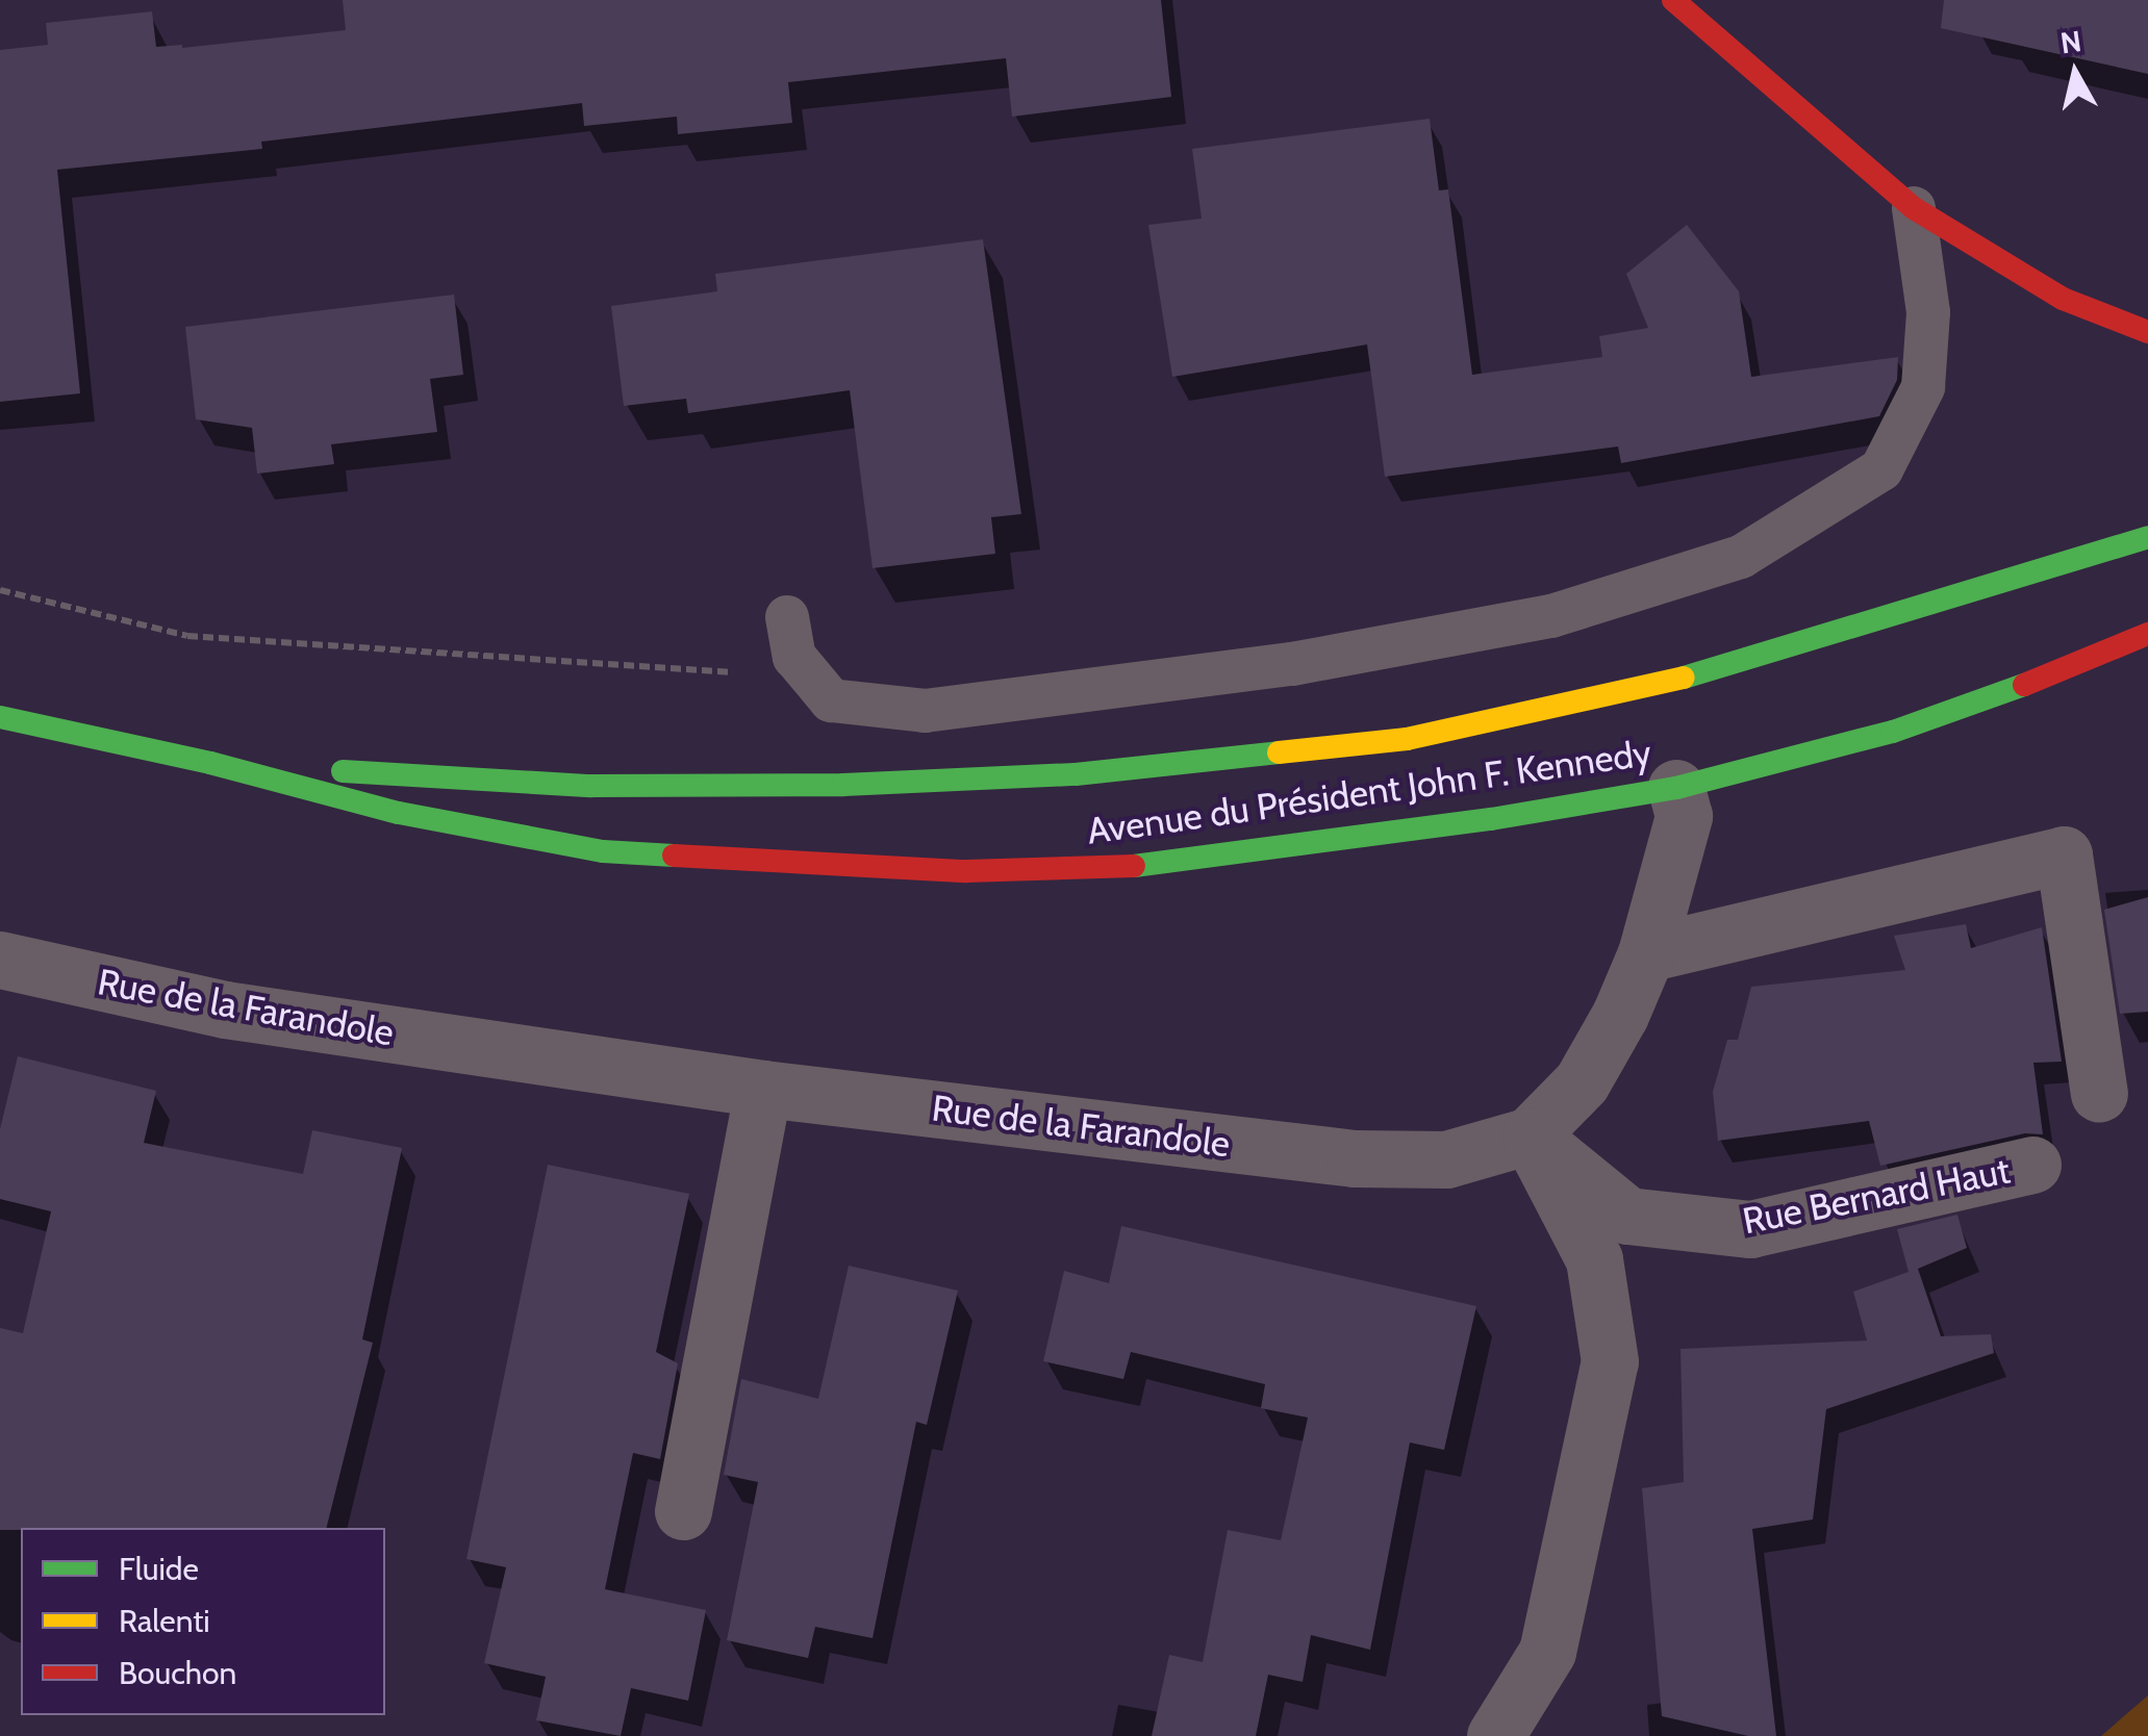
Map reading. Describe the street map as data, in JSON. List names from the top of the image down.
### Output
{
  "streets": {
    "main road": ["Avenue du Président John F. Kennedy"],
    "street": ["Rue de la Farandole", "Rue Bernard Haut"]
  },
  "crossings": [
    ["Rue de la Farandole", "Rue Bernard Haut"]
  ],
  "legend": ["Fluide", "Ralenti", "Bouchon"],
  "north": "top"
}
